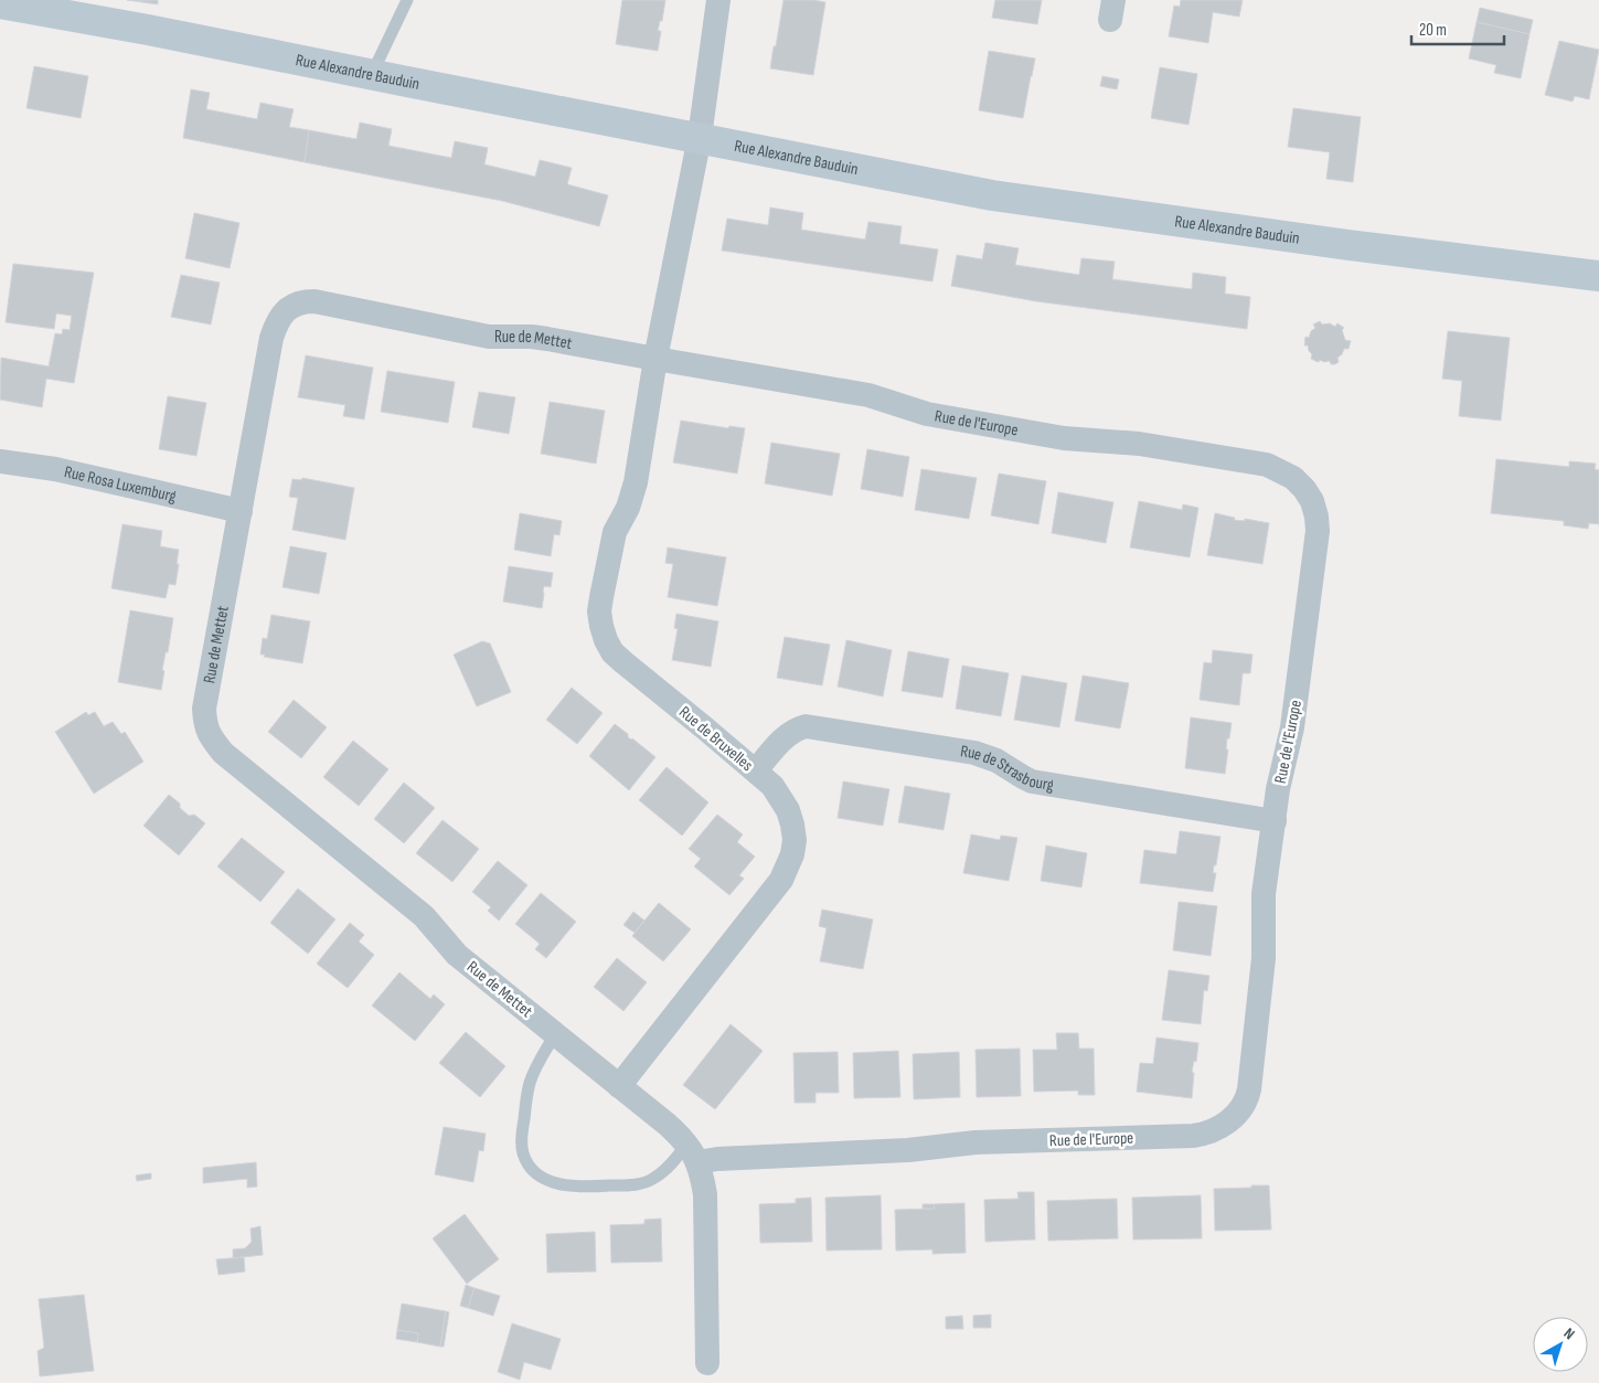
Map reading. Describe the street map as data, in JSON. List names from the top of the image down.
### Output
{
  "streets": {
    "street": [
      "Rue Alexandre Bauduin",
      "Rue de Mettet",
      "Rue de l'Europe",
      "Rue Rosa Luxemburg",
      "Rue de Bruxelles",
      "Rue de Strasbourg"
    ]
  },
  "crossings": [
    ["Rue de Mettet", "Rue de l'Europe"],
    ["Rue de Mettet", "Rue Rosa Luxemburg"],
    ["Rue de Mettet", "Rue de Bruxelles"],
    ["Rue de l'Europe", "Rue de Bruxelles"],
    ["Rue de l'Europe", "Rue de Strasbourg"],
    ["Rue de Bruxelles", "Rue de Strasbourg"]
  ],
  "scale_bar": "20 m",
  "north": "top right"
}
